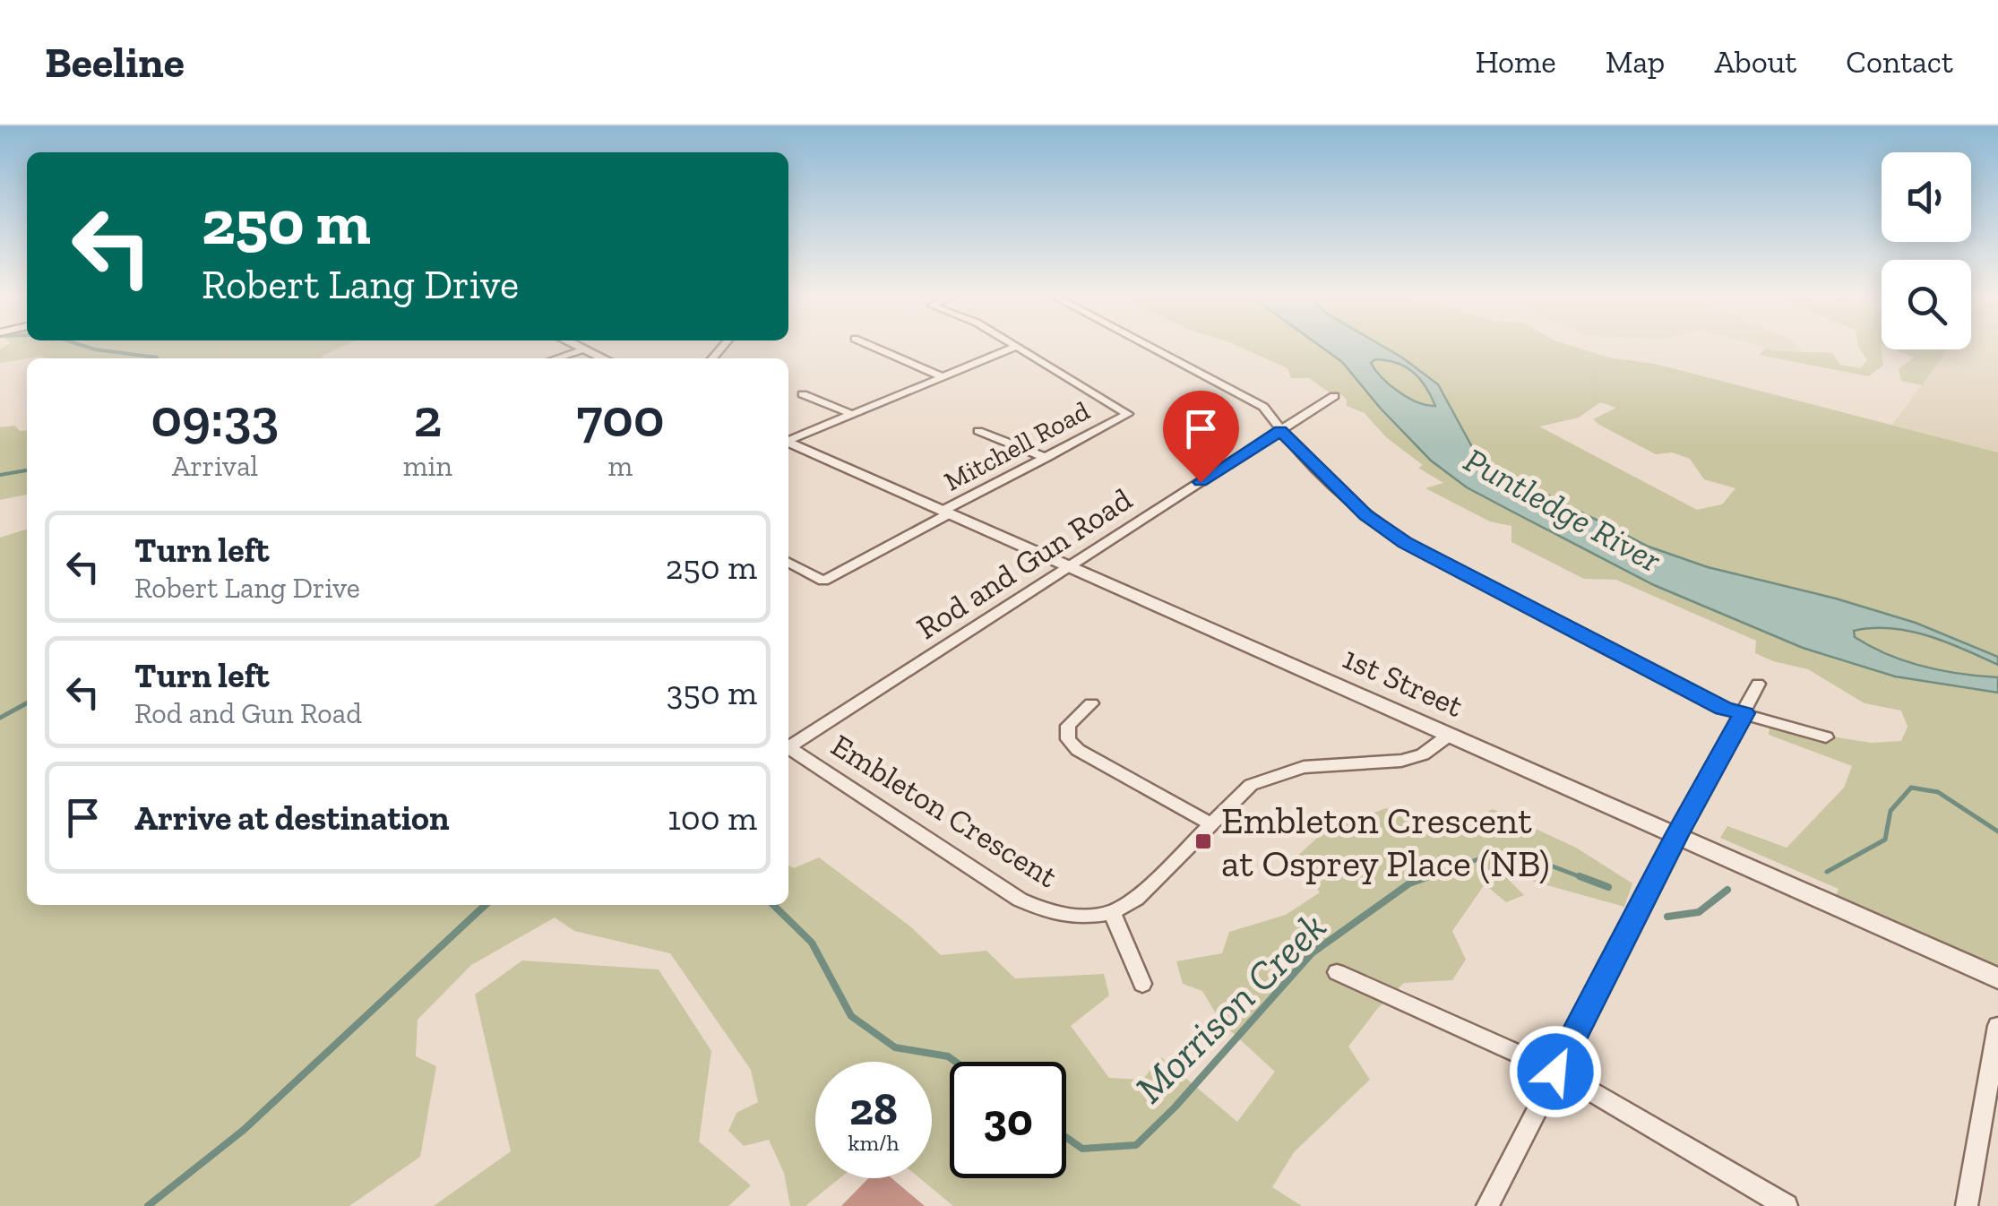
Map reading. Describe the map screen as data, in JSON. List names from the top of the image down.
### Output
{
  "streets": {
    "street": [
      "Mitchell Road",
      "Rod and Gun Road",
      "1st Street",
      "Embleton Crescent"
    ]
  },
  "crossings": [
    ["Mitchell Road", "1st Street"],
    ["Rod and Gun Road", "1st Street"]
  ],
  "water": ["Puntledge River", "Morrison Creek"],
  "places": {
    "transit": ["Embleton Crescent at Osprey Place (NB)"]
  },
  "page": {
    "header": "Beeline",
    "nav": [
      "Home",
      "Map",
      "About",
      "Contact"
    ],
    "turn": ["250 m", "Robert Lang Drive"],
    "eta": [
      "09:33",
      "Arrival",
      "2",
      "min",
      "700",
      "m"
    ],
    "list": [
      {
        "name": "Turn left",
        "note": "Robert Lang Drive",
        "value": "250 m"
      },
      {
        "name": "Turn left",
        "note": "Rod and Gun Road",
        "value": "350 m"
      },
      {
        "name": "Arrive at destination",
        "value": "100 m"
      }
    ],
    "speed": "28 km/h",
    "limit": "30"
  }
}
